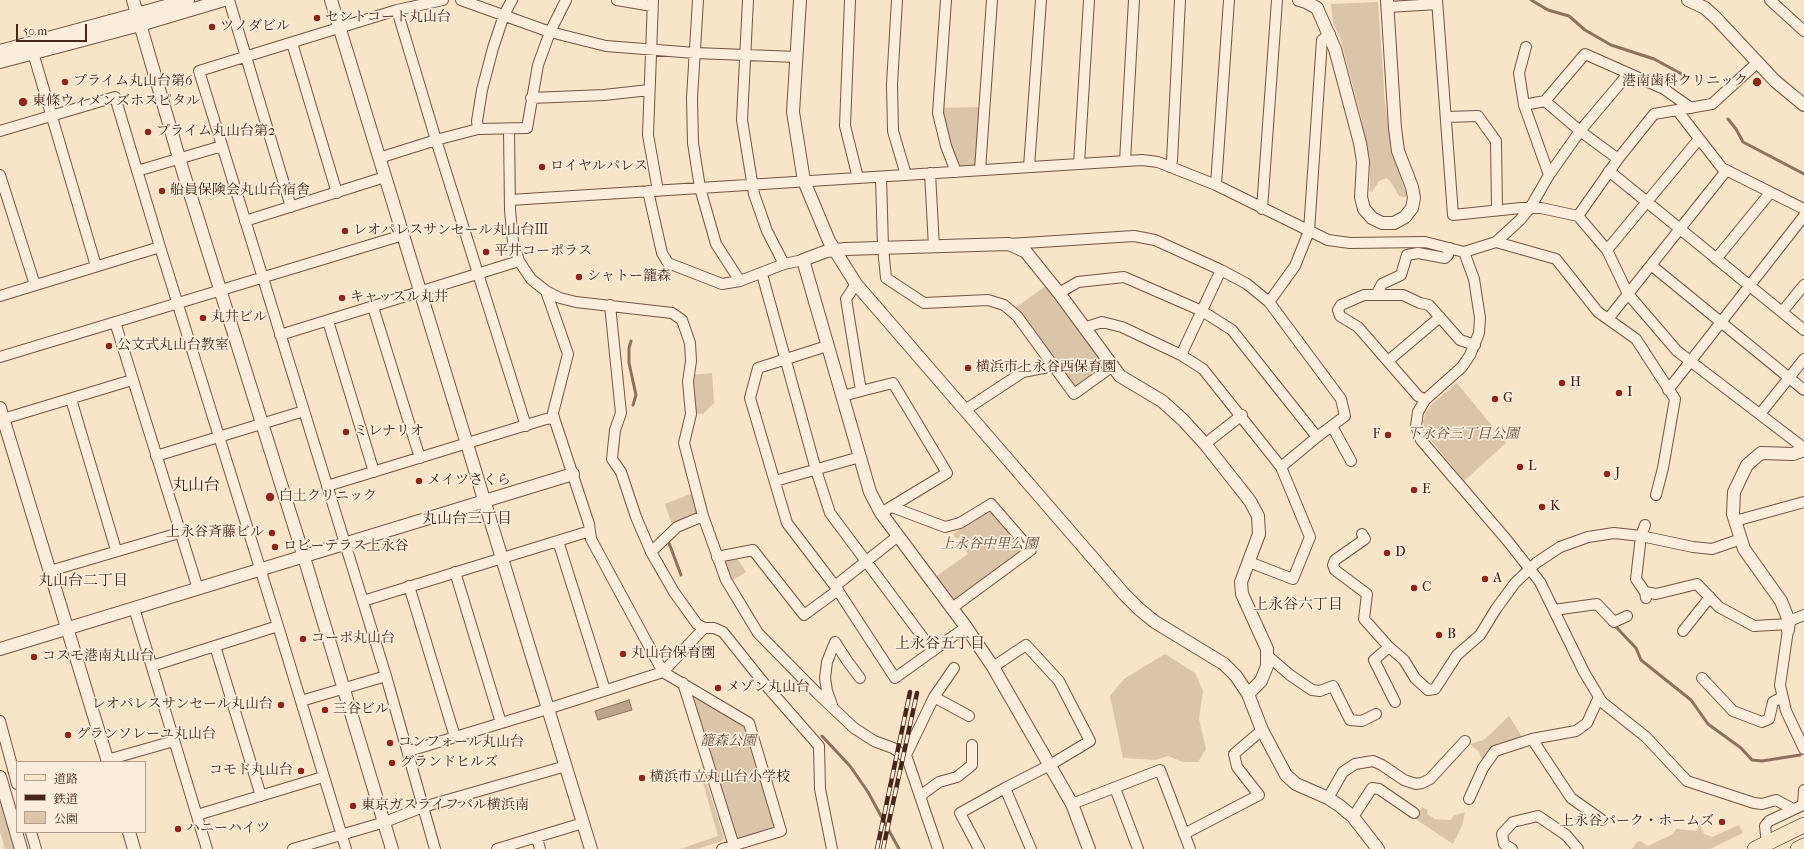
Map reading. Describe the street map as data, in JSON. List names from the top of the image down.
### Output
{
  "districts": [
    "丸山台",
    "丸山台三丁目",
    "丸山台二丁目",
    "上永谷六丁目",
    "上永谷五丁目"
  ],
  "parks": ["下永谷三丁目公園", "上永谷中里公園", "籠森公園"],
  "places": [
    "セントコート丸山台",
    "ツノダビル",
    "プライム丸山台第6",
    "港南歯科クリニック",
    "東條ウィメンズホスピタル",
    "プライム丸山台第2",
    "ロイヤルパレス",
    "船員保険会丸山台宿舎",
    "レオパレスサンセール丸山台Ⅲ",
    "平井コーポラス",
    "シャトー籠森",
    "キャッスル丸井",
    "丸井ビル",
    "公文式丸山台教室",
    "横浜市上永谷西保育園",
    "H",
    "I",
    "G",
    "ミレナリオ",
    "F",
    "L",
    "J",
    "メイツさくら",
    "E",
    "白土クリニック",
    "K",
    "上永谷斉藤ビル",
    "ロビーテラス上永谷",
    "D",
    "A",
    "C",
    "B",
    "コーポ丸山台",
    "丸山台保育園",
    "コスモ港南丸山台",
    "メゾン丸山台",
    "レオパレスサンセール丸山台",
    "三谷ビル",
    "グランソレーユ丸山台",
    "コンフォール丸山台",
    "グランドヒルズ",
    "コモド丸山台",
    "横浜市立丸山台小学校",
    "東京ガスライフバル横浜南",
    "上永谷パーク・ホームズ",
    "ハニーハイツ"
  ],
  "legend": ["道路", "鉄道", "公園"],
  "scale_bar": "50 m"
}
